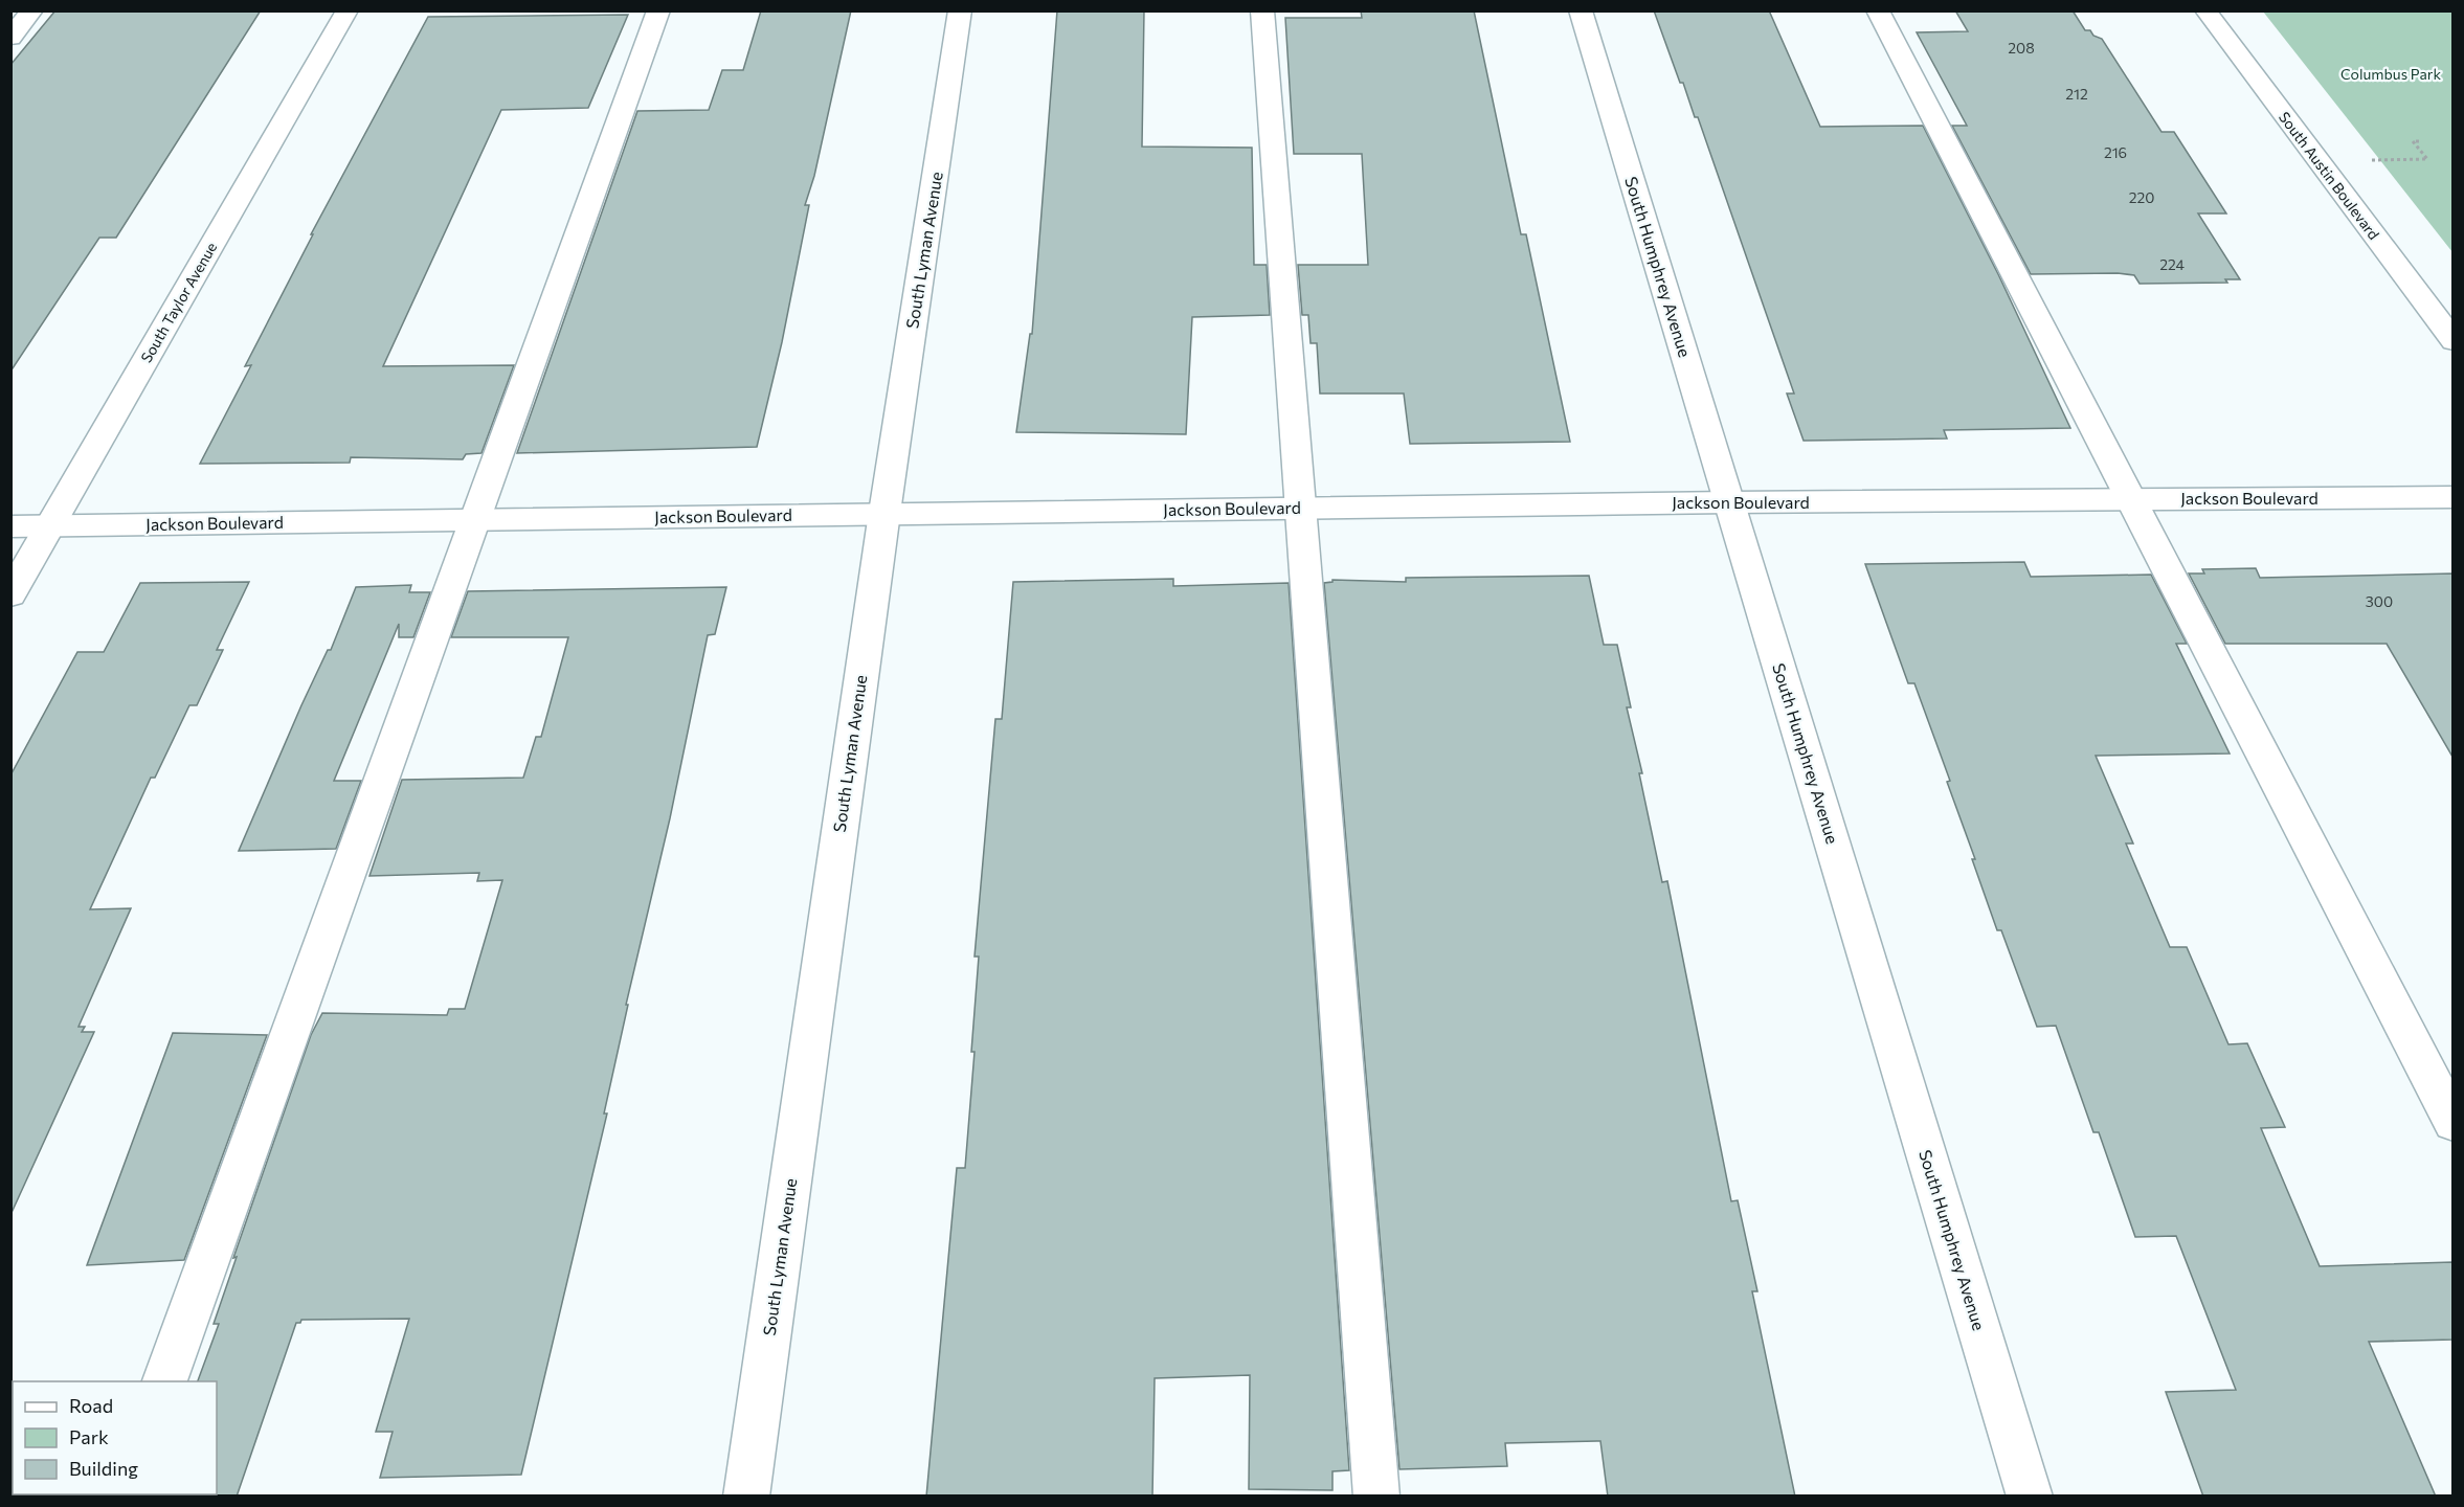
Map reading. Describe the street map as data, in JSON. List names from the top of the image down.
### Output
{
  "streets": {
    "street": [
      "South Austin Boulevard",
      "South Lyman Avenue",
      "South Humphrey Avenue",
      "South Taylor Avenue",
      "Jackson Boulevard"
    ]
  },
  "crossings": [
    ["South Lyman Avenue", "Jackson Boulevard"],
    ["South Humphrey Avenue", "Jackson Boulevard"],
    ["South Taylor Avenue", "Jackson Boulevard"]
  ],
  "parks": ["Columbus Park"],
  "house_numbers": [
    "208",
    "212",
    "216",
    "220",
    "224",
    "300"
  ],
  "legend": ["Road", "Park", "Building"]
}
